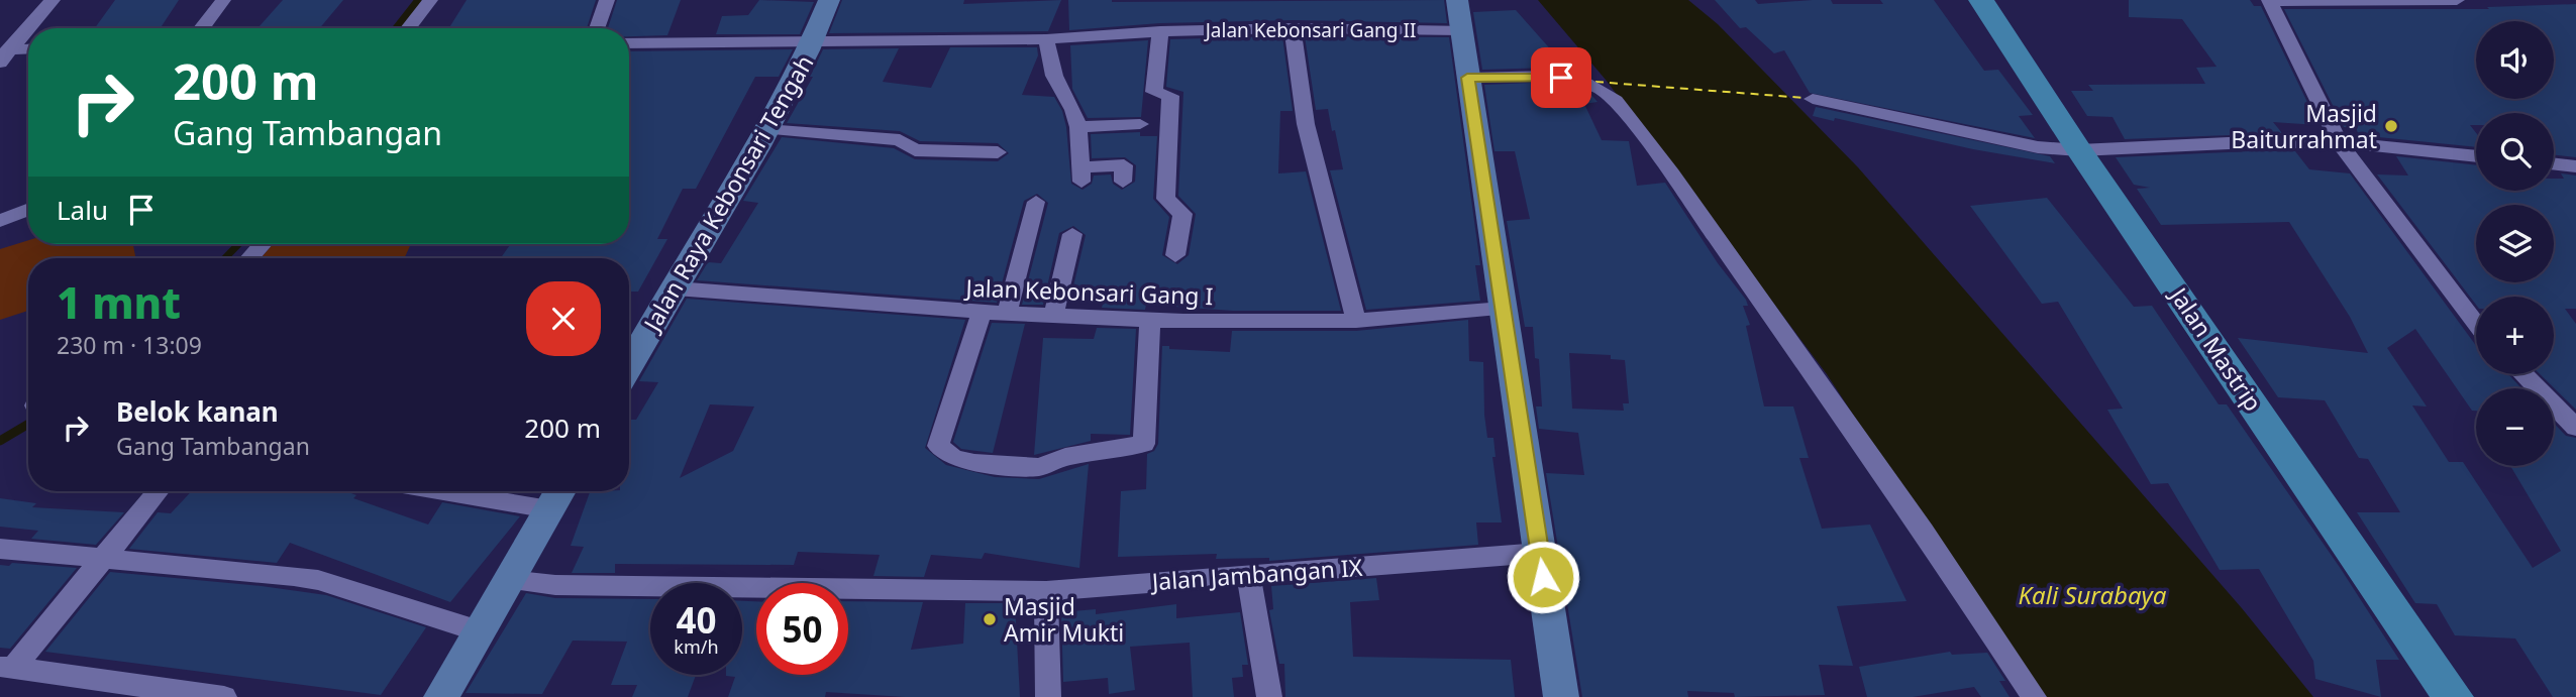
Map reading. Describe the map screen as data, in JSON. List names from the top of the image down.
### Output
{
  "streets": {
    "main road": ["Jalan Raya Kebonsari Tengah", "Jalan Mastrip"],
    "street": ["Jalan Kebonsari Gang II", "Jalan Kebonsari Gang I", "Jalan Jambangan IX"]
  },
  "crossings": [
    ["Jalan Kebonsari Gang II", "Jalan Raya Kebonsari Tengah"],
    ["Jalan Raya Kebonsari Tengah", "Jalan Kebonsari Gang I"]
  ],
  "water": ["Kali Surabaya"],
  "places": ["Masjid Baiturrahmat", "Masjid Amir Mukti"],
  "page": {
    "map_buttons": ["+", "−"],
    "turn": ["200 m", "Gang Tambangan"],
    "then": "Lalu",
    "heading": ["1 mnt", "230 m · 13:09"],
    "list": [
      {
        "name": "Belok kanan",
        "note": "Gang Tambangan",
        "value": "200 m"
      }
    ],
    "speed": "40 km/h",
    "limit": "50"
  }
}
